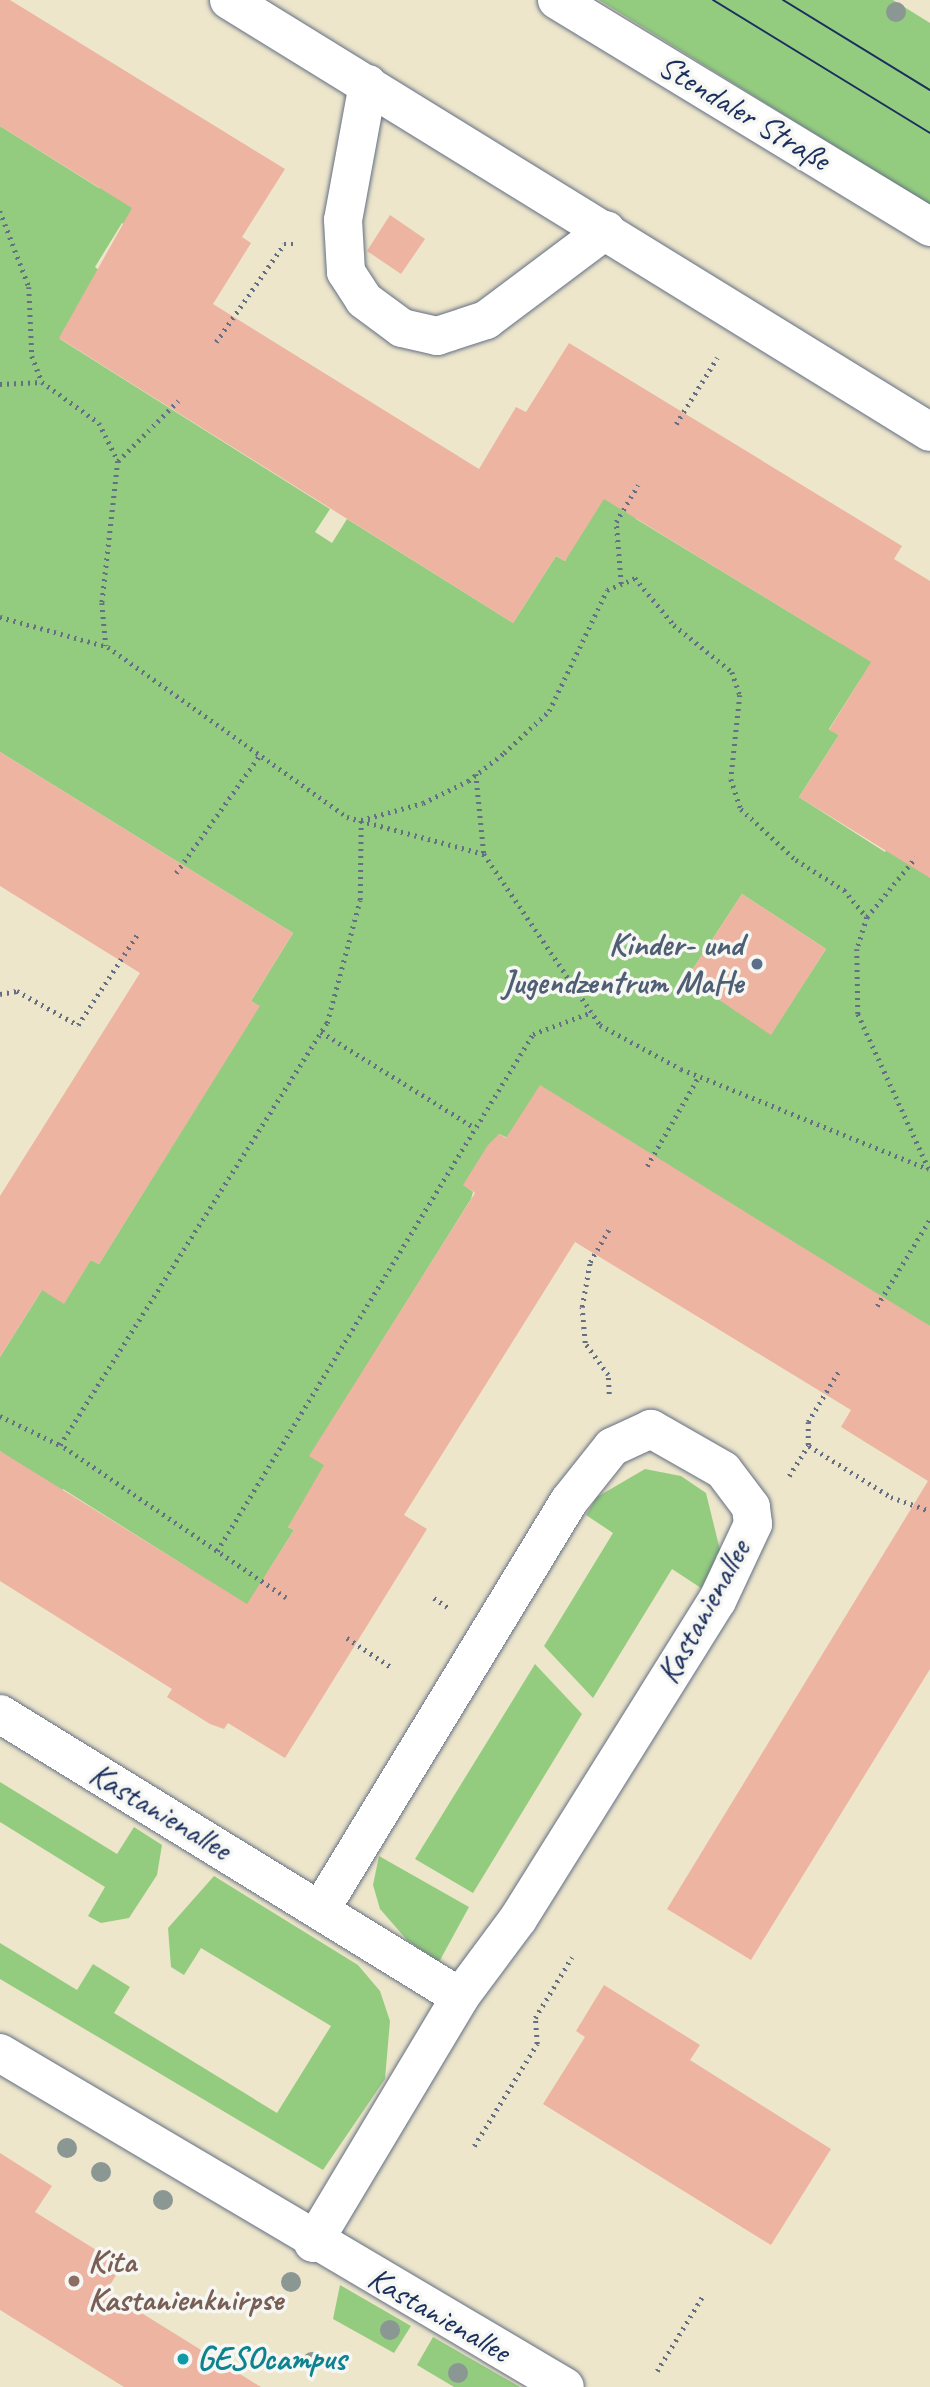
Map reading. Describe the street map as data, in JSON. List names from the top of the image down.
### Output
{
  "streets": {
    "street": ["Stendaler Straße", "Kastanienallee"]
  },
  "places": ["Kinder- und Jugendzentrum MaHe", "Kita Kastanienknirpse", "GESOcampus"]
}
